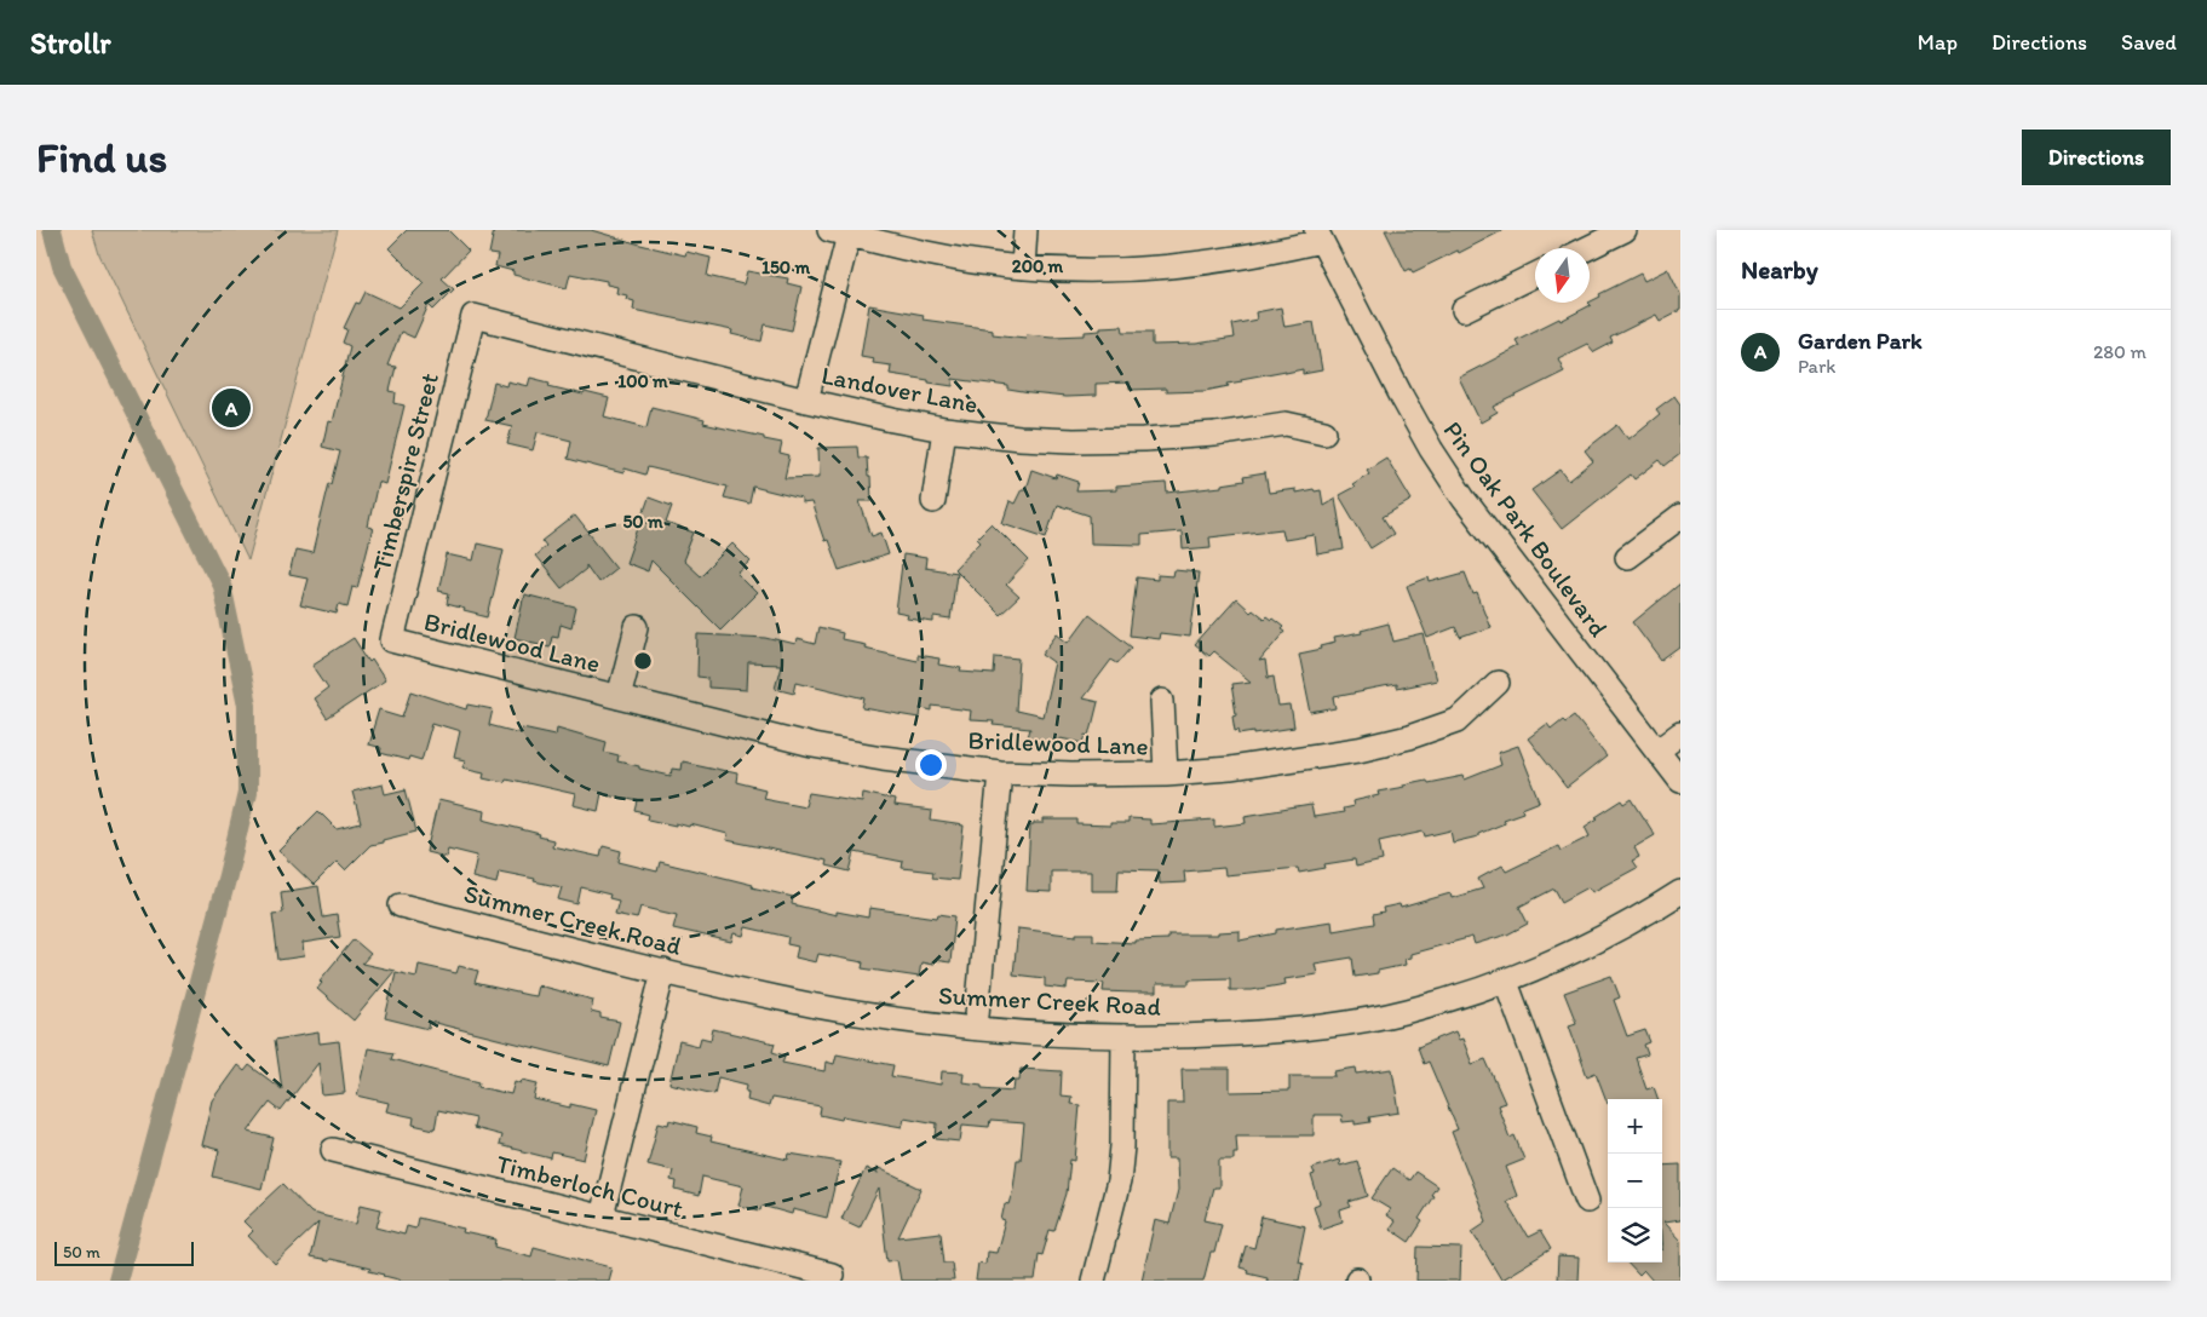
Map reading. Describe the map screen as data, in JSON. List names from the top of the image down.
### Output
{
  "streets": {
    "street": [
      "Landover Lane",
      "Timberspire Street",
      "Pin Oak Park Boulevard",
      "Bridlewood Lane",
      "Summer Creek Road",
      "Timberloch Court"
    ]
  },
  "crossings": [
    ["Landover Lane", "Timberspire Street"],
    ["Timberspire Street", "Bridlewood Lane"]
  ],
  "scale_bar": "50 m",
  "north": "bottom",
  "page": {
    "header": "Strollr",
    "nav": ["Map", "Directions", "Saved"],
    "buttons": "Directions",
    "title": "Find us",
    "heading": "Nearby",
    "list": [
      {
        "mark": "A",
        "name": "Garden Park",
        "note": "Park",
        "value": "280 m"
      }
    ],
    "pins": "A",
    "map_buttons": ["+", "−"],
    "scale": "50 m"
  },
  "rings": [
    "200 m",
    "150 m",
    "100 m",
    "50 m"
  ]
}
